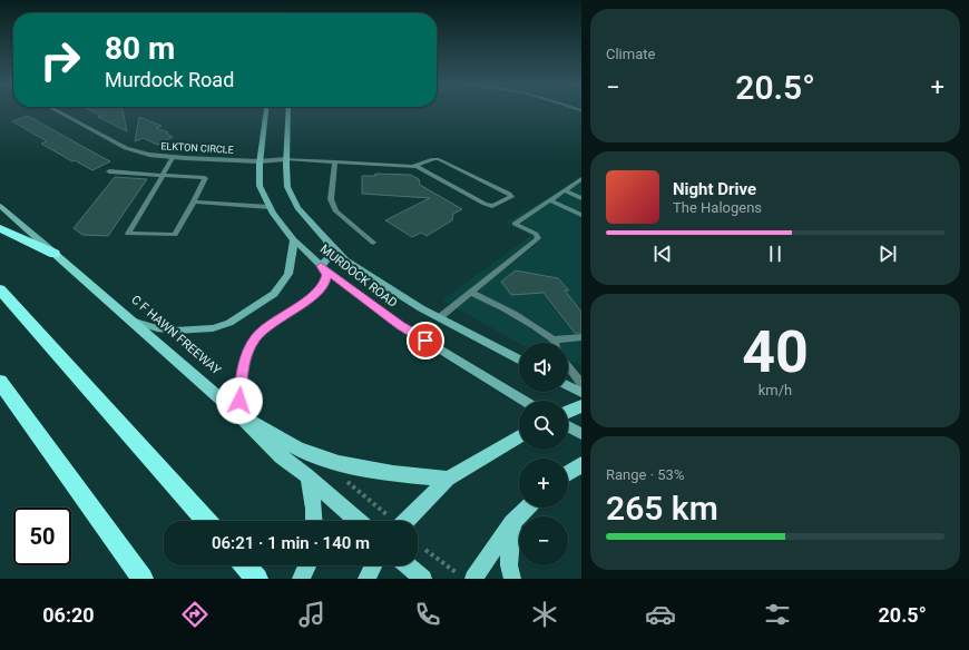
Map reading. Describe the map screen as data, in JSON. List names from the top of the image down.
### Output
{
  "streets": {
    "main road": ["MURDOCK ROAD", "C F HAWN FREEWAY"],
    "street": ["ELKTON CIRCLE"]
  },
  "crossings": [
    ["ELKTON CIRCLE", "MURDOCK ROAD"]
  ],
  "page": {
    "tile": [
      "Climate",
      ["40", "km/h"],
      ["Range · 53%", "265 km"]
    ],
    "turn": ["80 m", "Murdock Road"],
    "heat": ["−", "20.5°", "+"],
    "song": ["Night Drive", "The Halogens"],
    "map_buttons": ["+", "−"],
    "limit": "50",
    "trip": "06:21 · 1 min · 140 m",
    "tabs": ["06:20", "20.5°"]
  }
}
